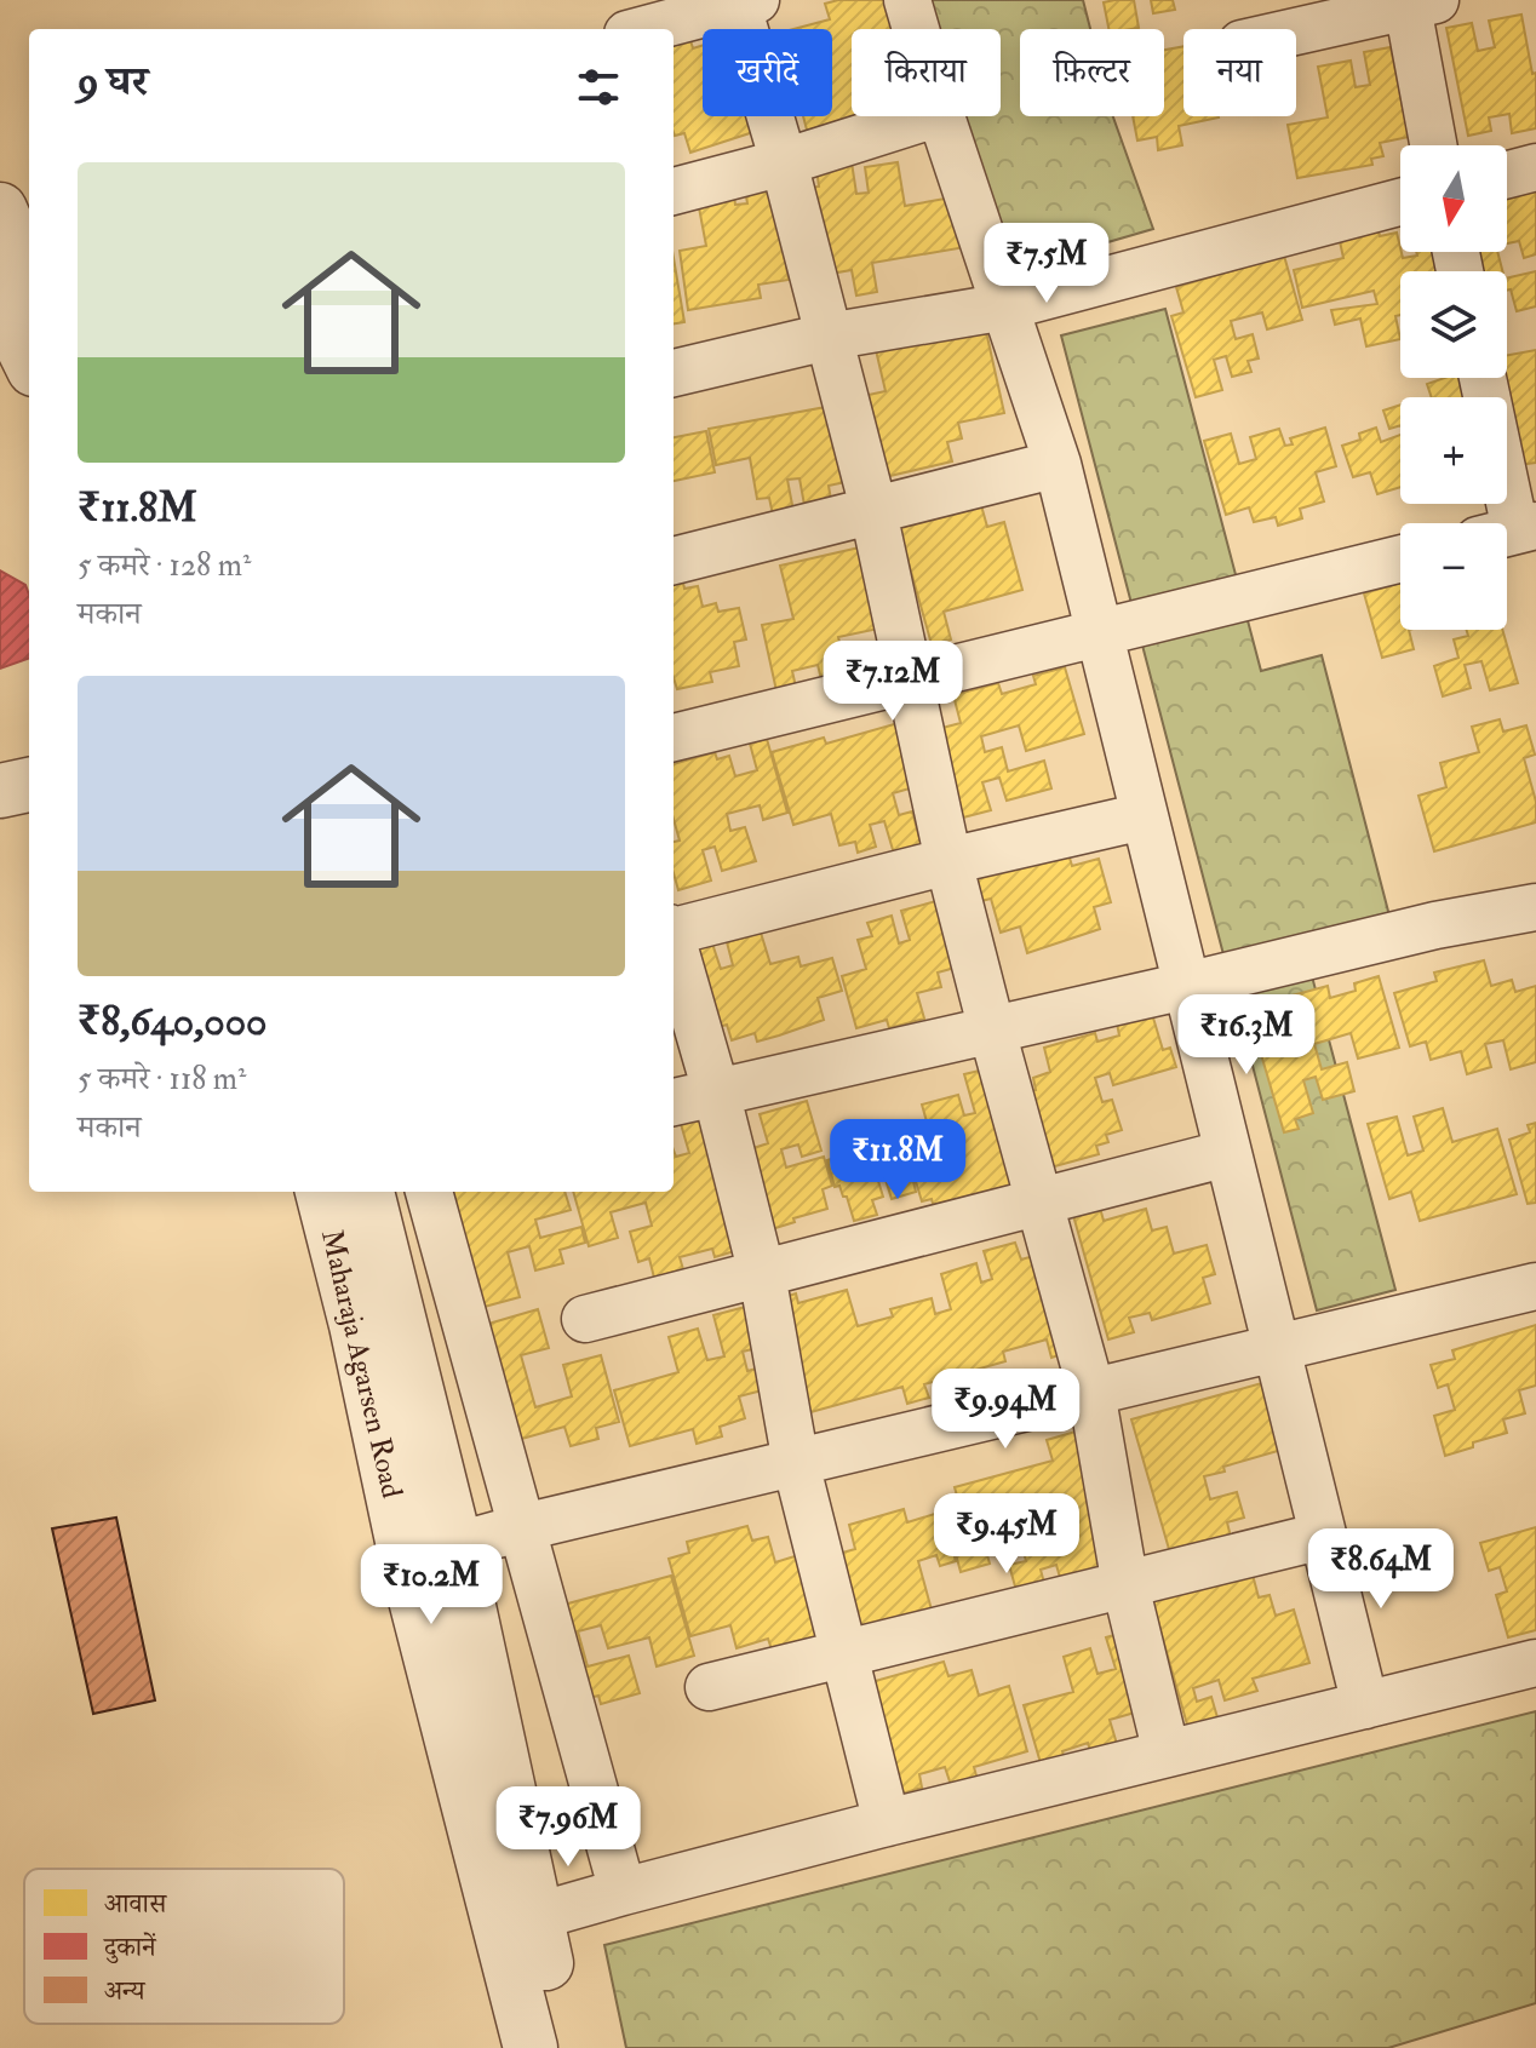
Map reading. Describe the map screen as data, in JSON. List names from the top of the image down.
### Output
{
  "streets": {
    "street": ["Maharaja Agarsen Road"]
  },
  "legend": ["आवास", "दुकानें", "अन्य"],
  "north": "bottom",
  "page": {
    "chip": [
      "खरीदें",
      "किराया",
      "फ़िल्टर",
      "नया"
    ],
    "heading": "9 घर",
    "map_buttons": ["+", "−"],
    "list": [
      {
        "name": "₹11.8M",
        "note": "5 कमरे · 128 m² · मकान"
      },
      {
        "name": "₹8,640,000",
        "note": "5 कमरे · 118 m² · मकान"
      }
    ],
    "price": [
      "₹7.5M",
      "₹7.12M",
      "₹16.3M",
      "₹11.8M",
      "₹9.94M",
      "₹9.45M",
      "₹8.64M",
      "₹10.2M",
      "₹7.96M"
    ]
  }
}
